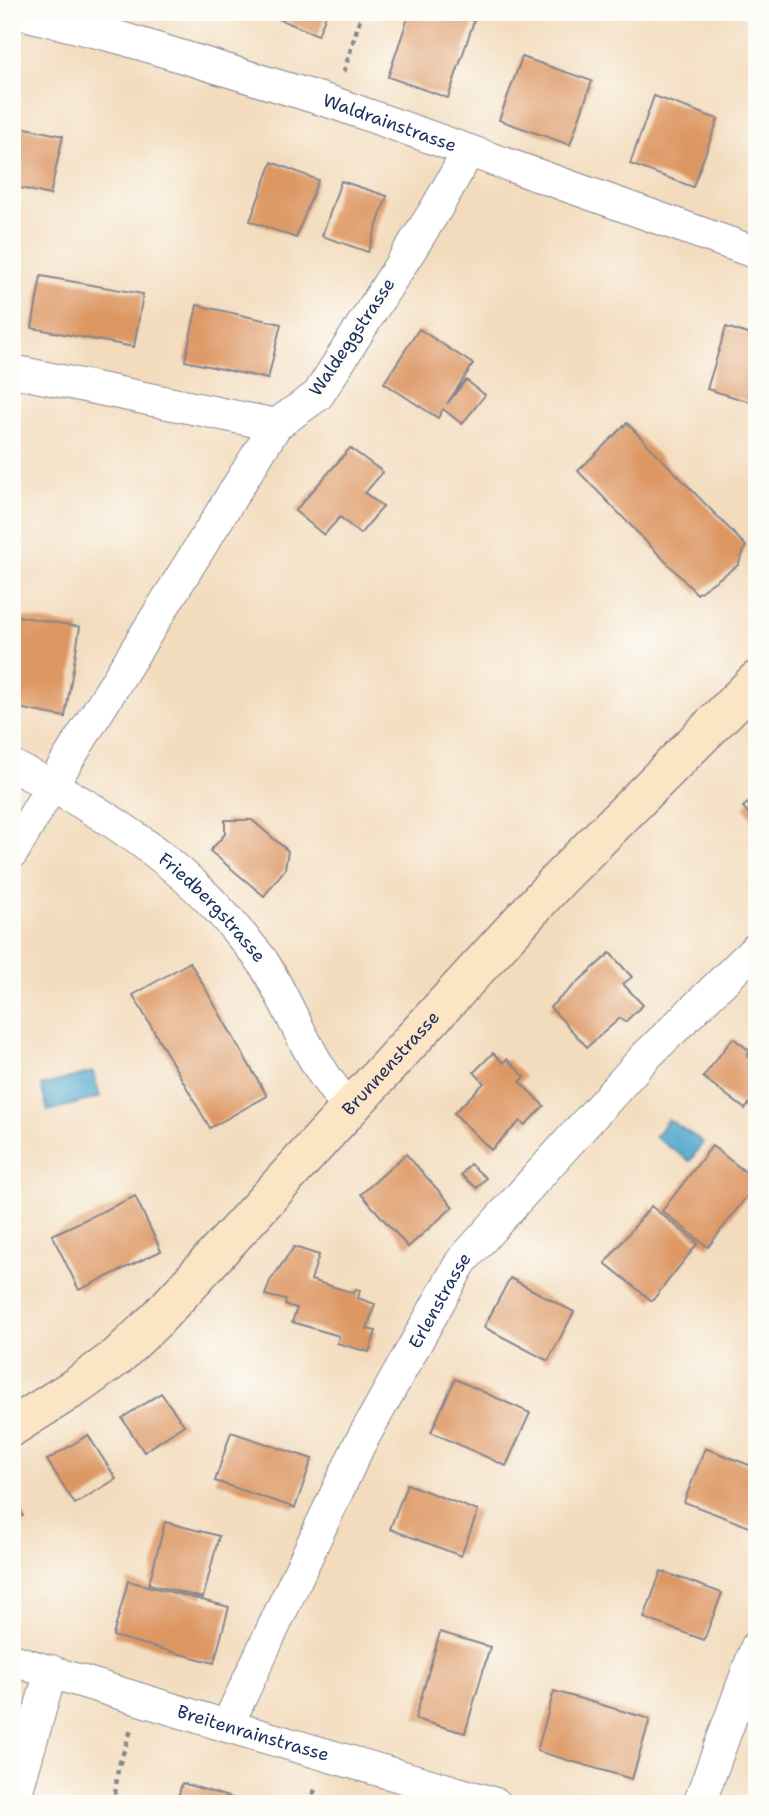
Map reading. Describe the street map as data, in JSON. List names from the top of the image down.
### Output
{
  "streets": {
    "main road": ["Brunnenstrasse"],
    "street": [
      "Waldrainstrasse",
      "Waldeggstrasse",
      "Friedbergstrasse",
      "Erlenstrasse",
      "Breitenrainstrasse"
    ]
  },
  "crossings": [
    ["Waldrainstrasse", "Waldeggstrasse"],
    ["Friedbergstrasse", "Brunnenstrasse"],
    ["Erlenstrasse", "Breitenrainstrasse"]
  ]
}
